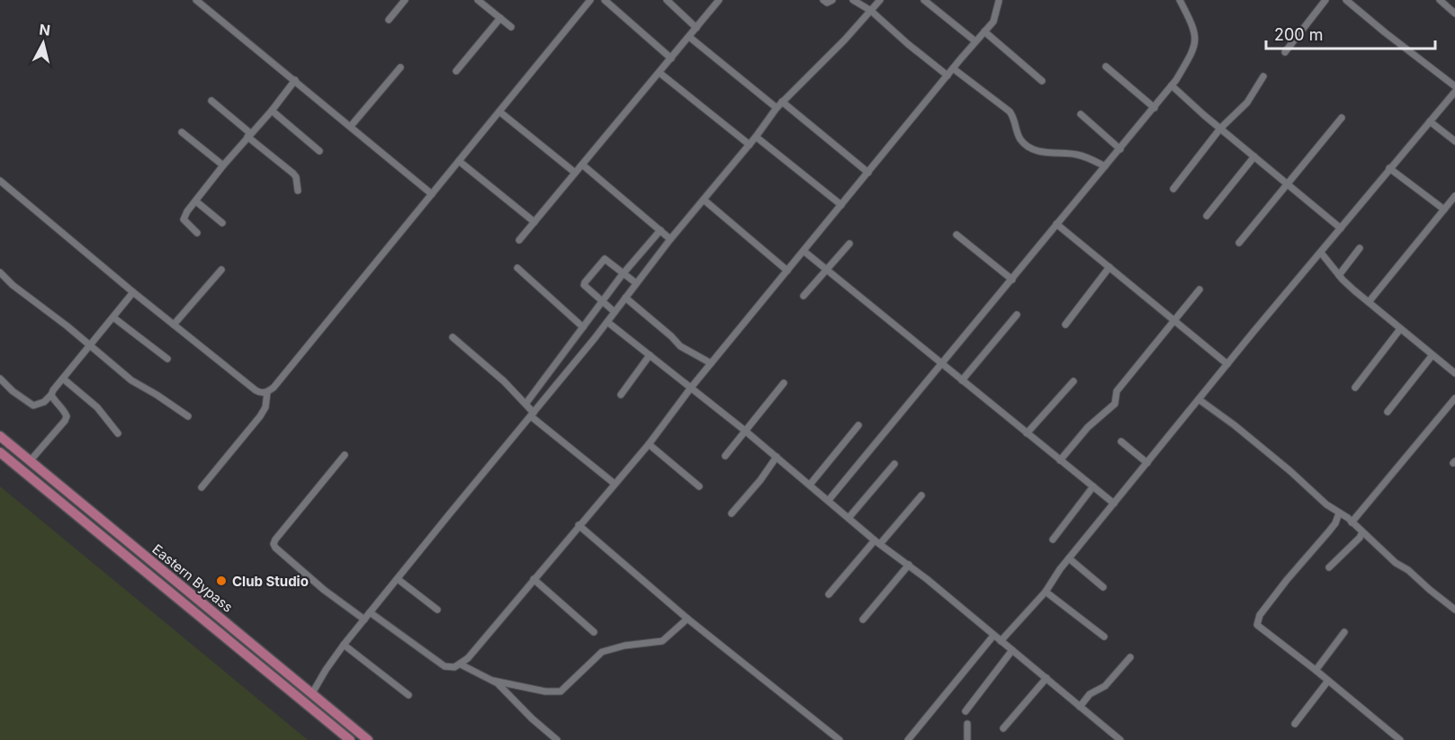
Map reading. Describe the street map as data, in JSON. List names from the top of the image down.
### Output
{
  "streets": {
    "main road": ["Eastern Bypass"]
  },
  "places": ["Club Studio"],
  "scale_bar": "200 m",
  "north": "top"
}
